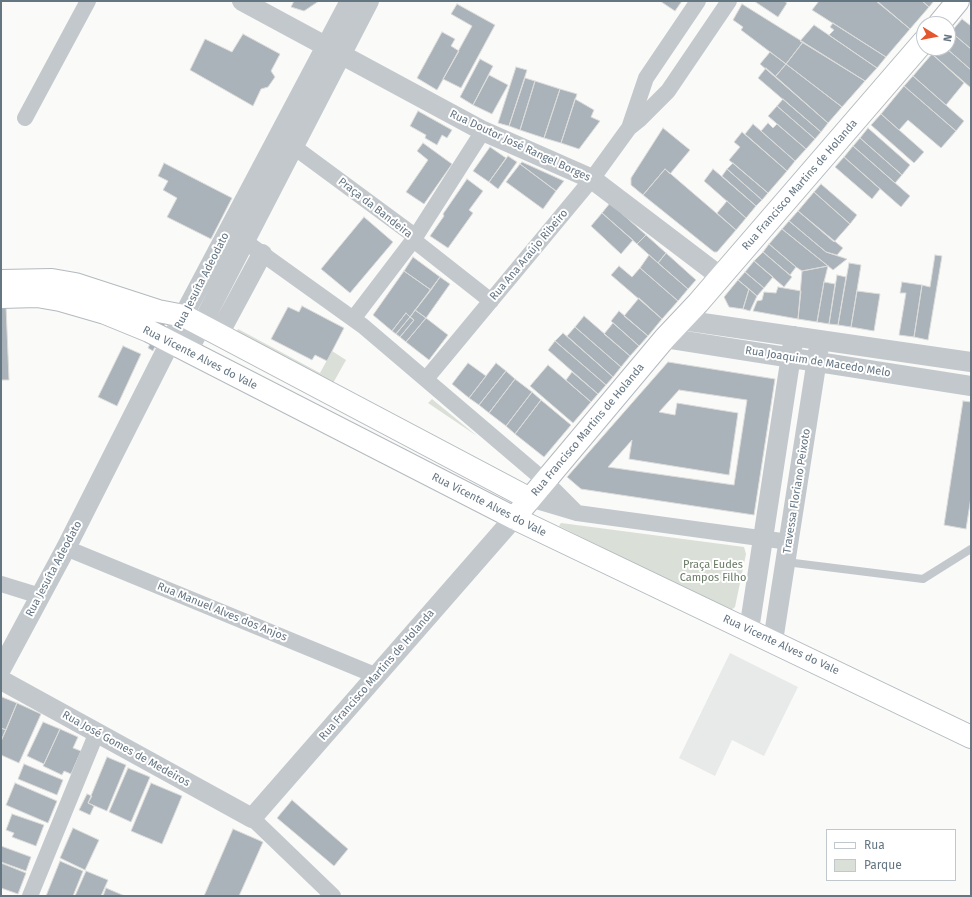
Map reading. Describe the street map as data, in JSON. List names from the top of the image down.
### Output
{
  "streets": {
    "main road": ["Rua Francisco Martins de Holanda", "Rua Vicente Alves do Vale"],
    "street": [
      "Rua Doutor José Rangel Borges",
      "Praça da Bandeira",
      "Rua Ana Araújo Ribeiro",
      "Rua Jesuíta Adeodato",
      "Rua Joaquim de Macedo Melo",
      "Travessa Floriano Peixoto",
      "Rua Manuel Alves dos Anjos",
      "Rua José Gomes de Medeiros"
    ]
  },
  "crossings": [
    ["Rua Doutor José Rangel Borges", "Rua Francisco Martins de Holanda"],
    ["Rua Doutor José Rangel Borges", "Rua Ana Araújo Ribeiro"],
    ["Rua Doutor José Rangel Borges", "Rua Jesuíta Adeodato"],
    ["Rua Francisco Martins de Holanda", "Rua Vicente Alves do Vale"],
    ["Rua Francisco Martins de Holanda", "Rua Joaquim de Macedo Melo"],
    ["Rua Francisco Martins de Holanda", "Rua Manuel Alves dos Anjos"],
    ["Rua Francisco Martins de Holanda", "Rua José Gomes de Medeiros"],
    ["Praça da Bandeira", "Rua Ana Araújo Ribeiro"],
    ["Praça da Bandeira", "Rua Jesuíta Adeodato"],
    ["Rua Jesuíta Adeodato", "Rua Vicente Alves do Vale"],
    ["Rua Jesuíta Adeodato", "Rua Manuel Alves dos Anjos"],
    ["Rua Vicente Alves do Vale", "Travessa Floriano Peixoto"],
    ["Rua Joaquim de Macedo Melo", "Travessa Floriano Peixoto"]
  ],
  "parks": ["Praça Eudes Campos Filho"],
  "legend": ["Rua", "Parque"],
  "north": "right"
}
